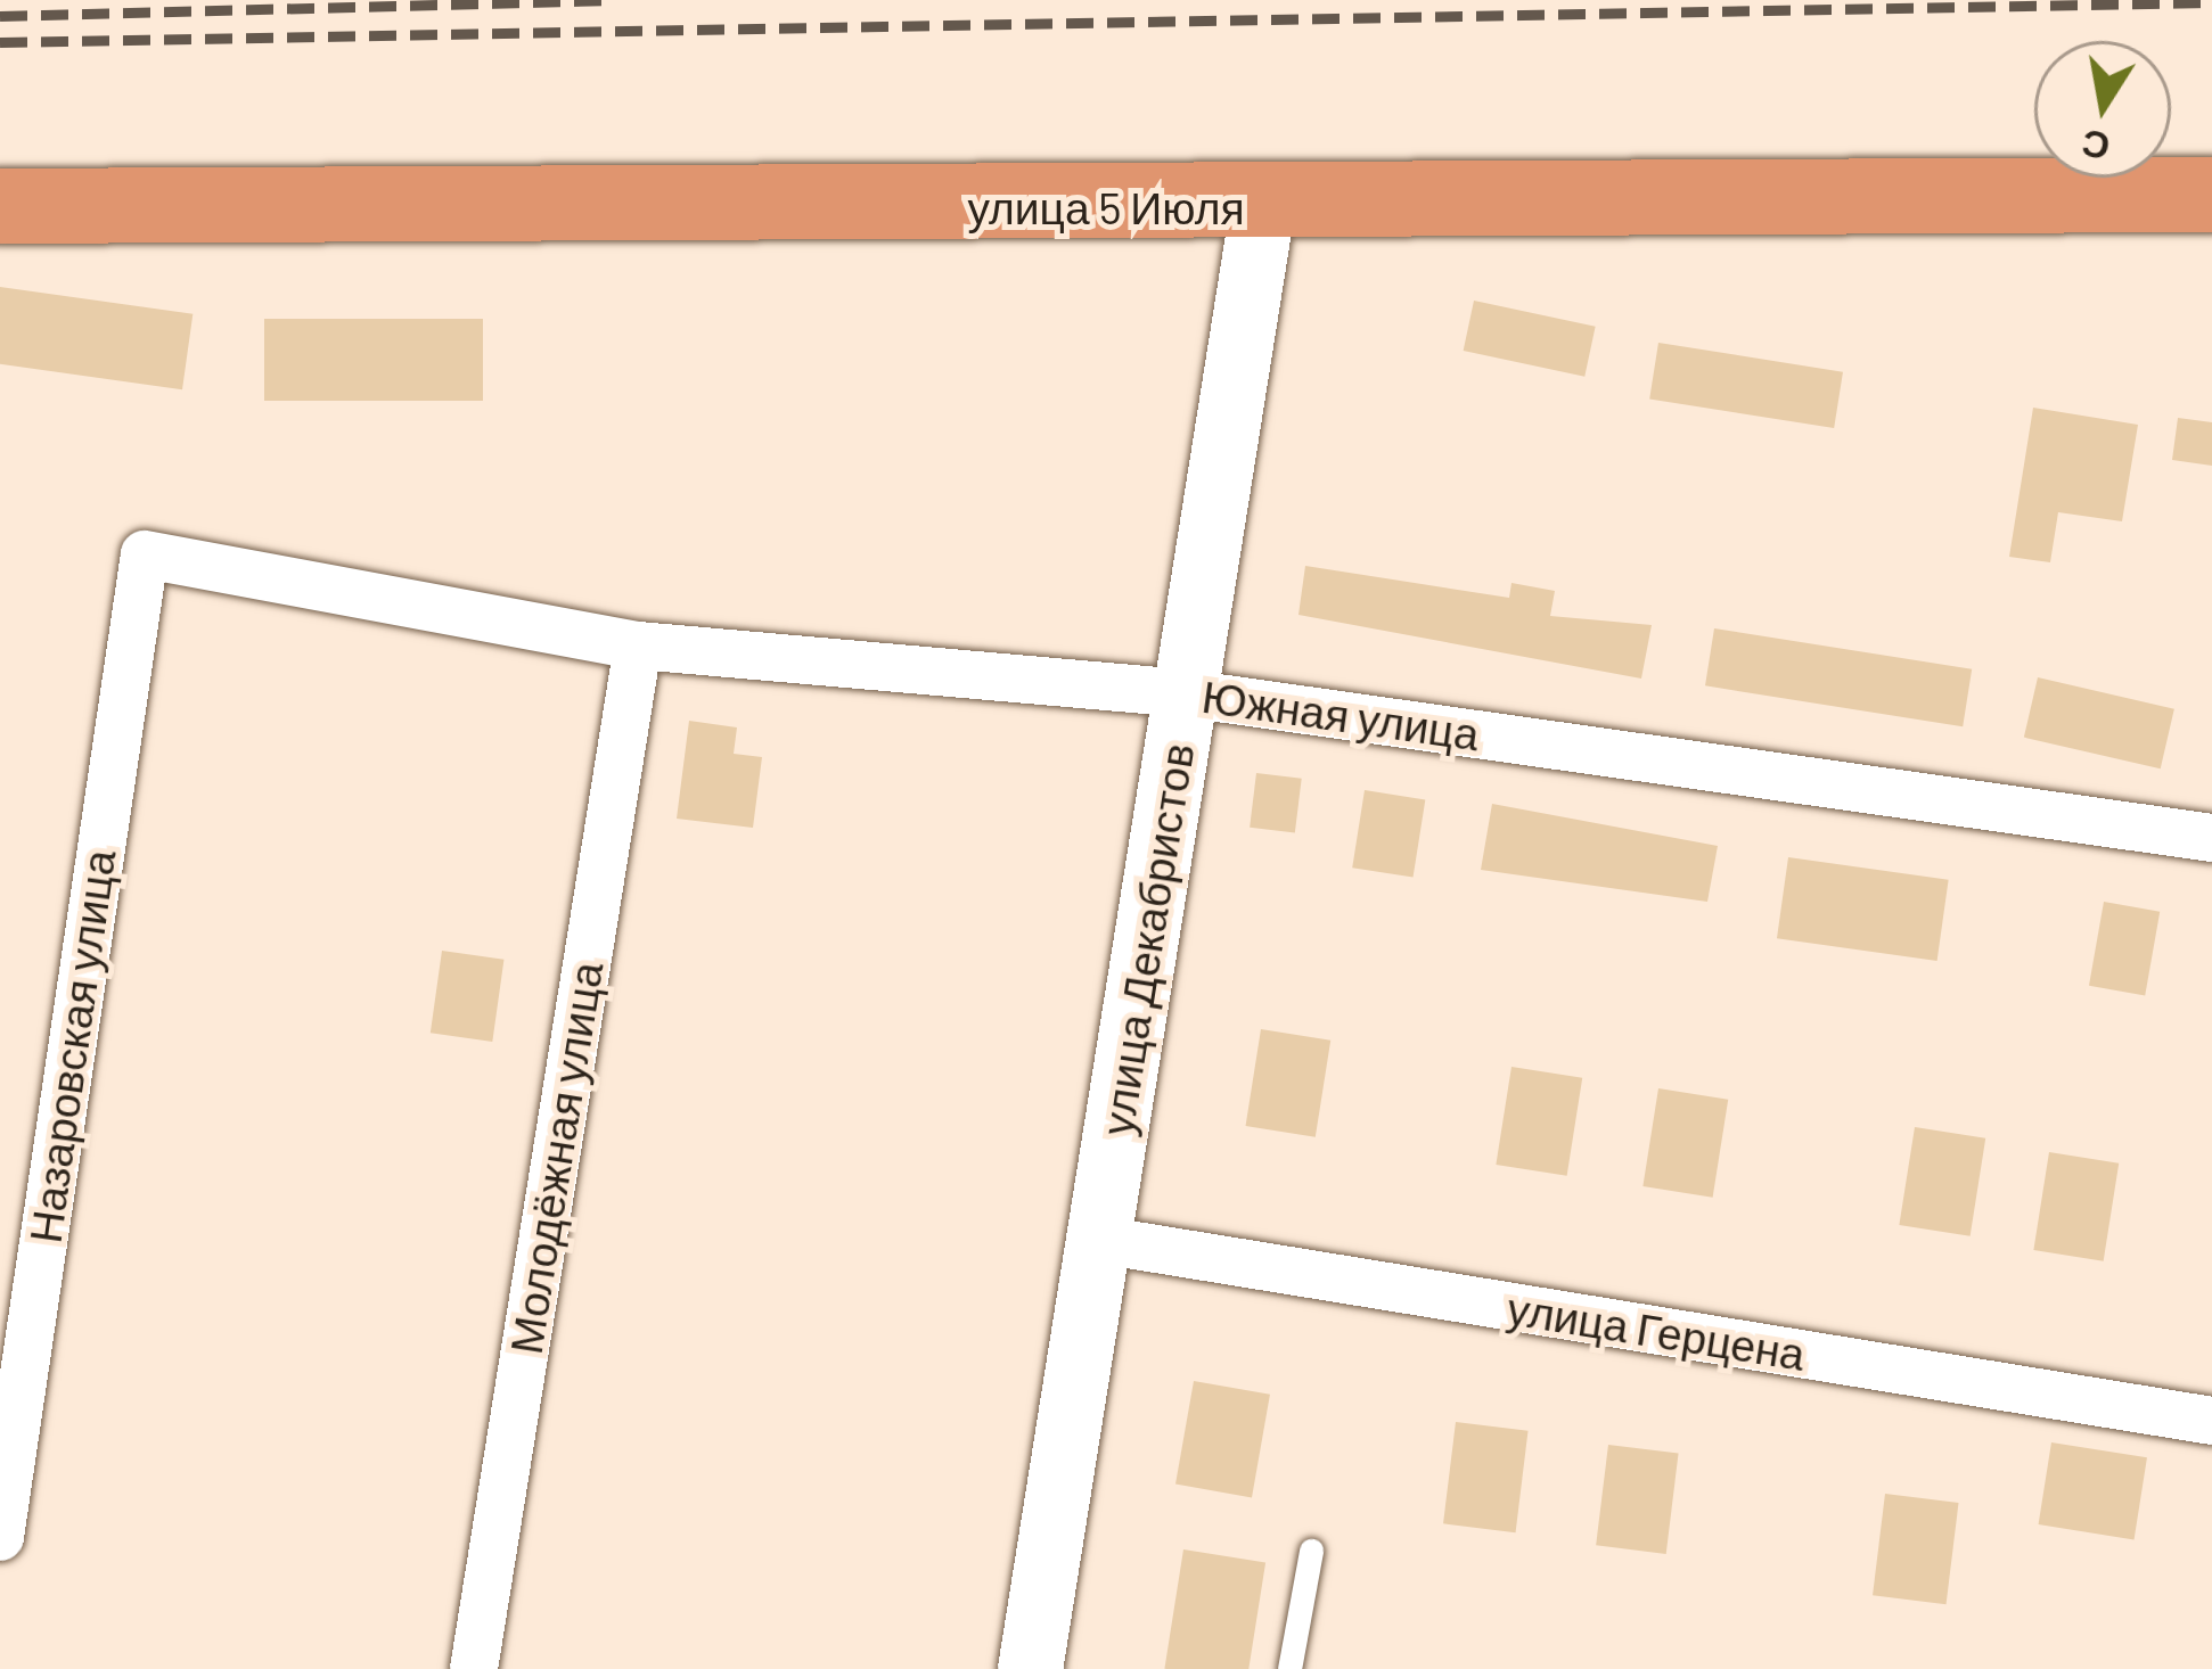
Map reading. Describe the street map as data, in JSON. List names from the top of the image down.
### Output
{
  "streets": {
    "highway": ["улица 5 Июля"],
    "main road": ["улица Декабристов"],
    "street": [
      "Южная улица",
      "Назаровская улица",
      "Молодёжная улица",
      "улица Герцена"
    ]
  },
  "crossings": [
    ["улица 5 Июля", "улица Декабристов"],
    ["Южная улица", "улица Декабристов"],
    ["Южная улица", "Назаровская улица"],
    ["Южная улица", "Молодёжная улица"],
    ["улица Декабристов", "улица Герцена"]
  ],
  "north": "bottom"
}
